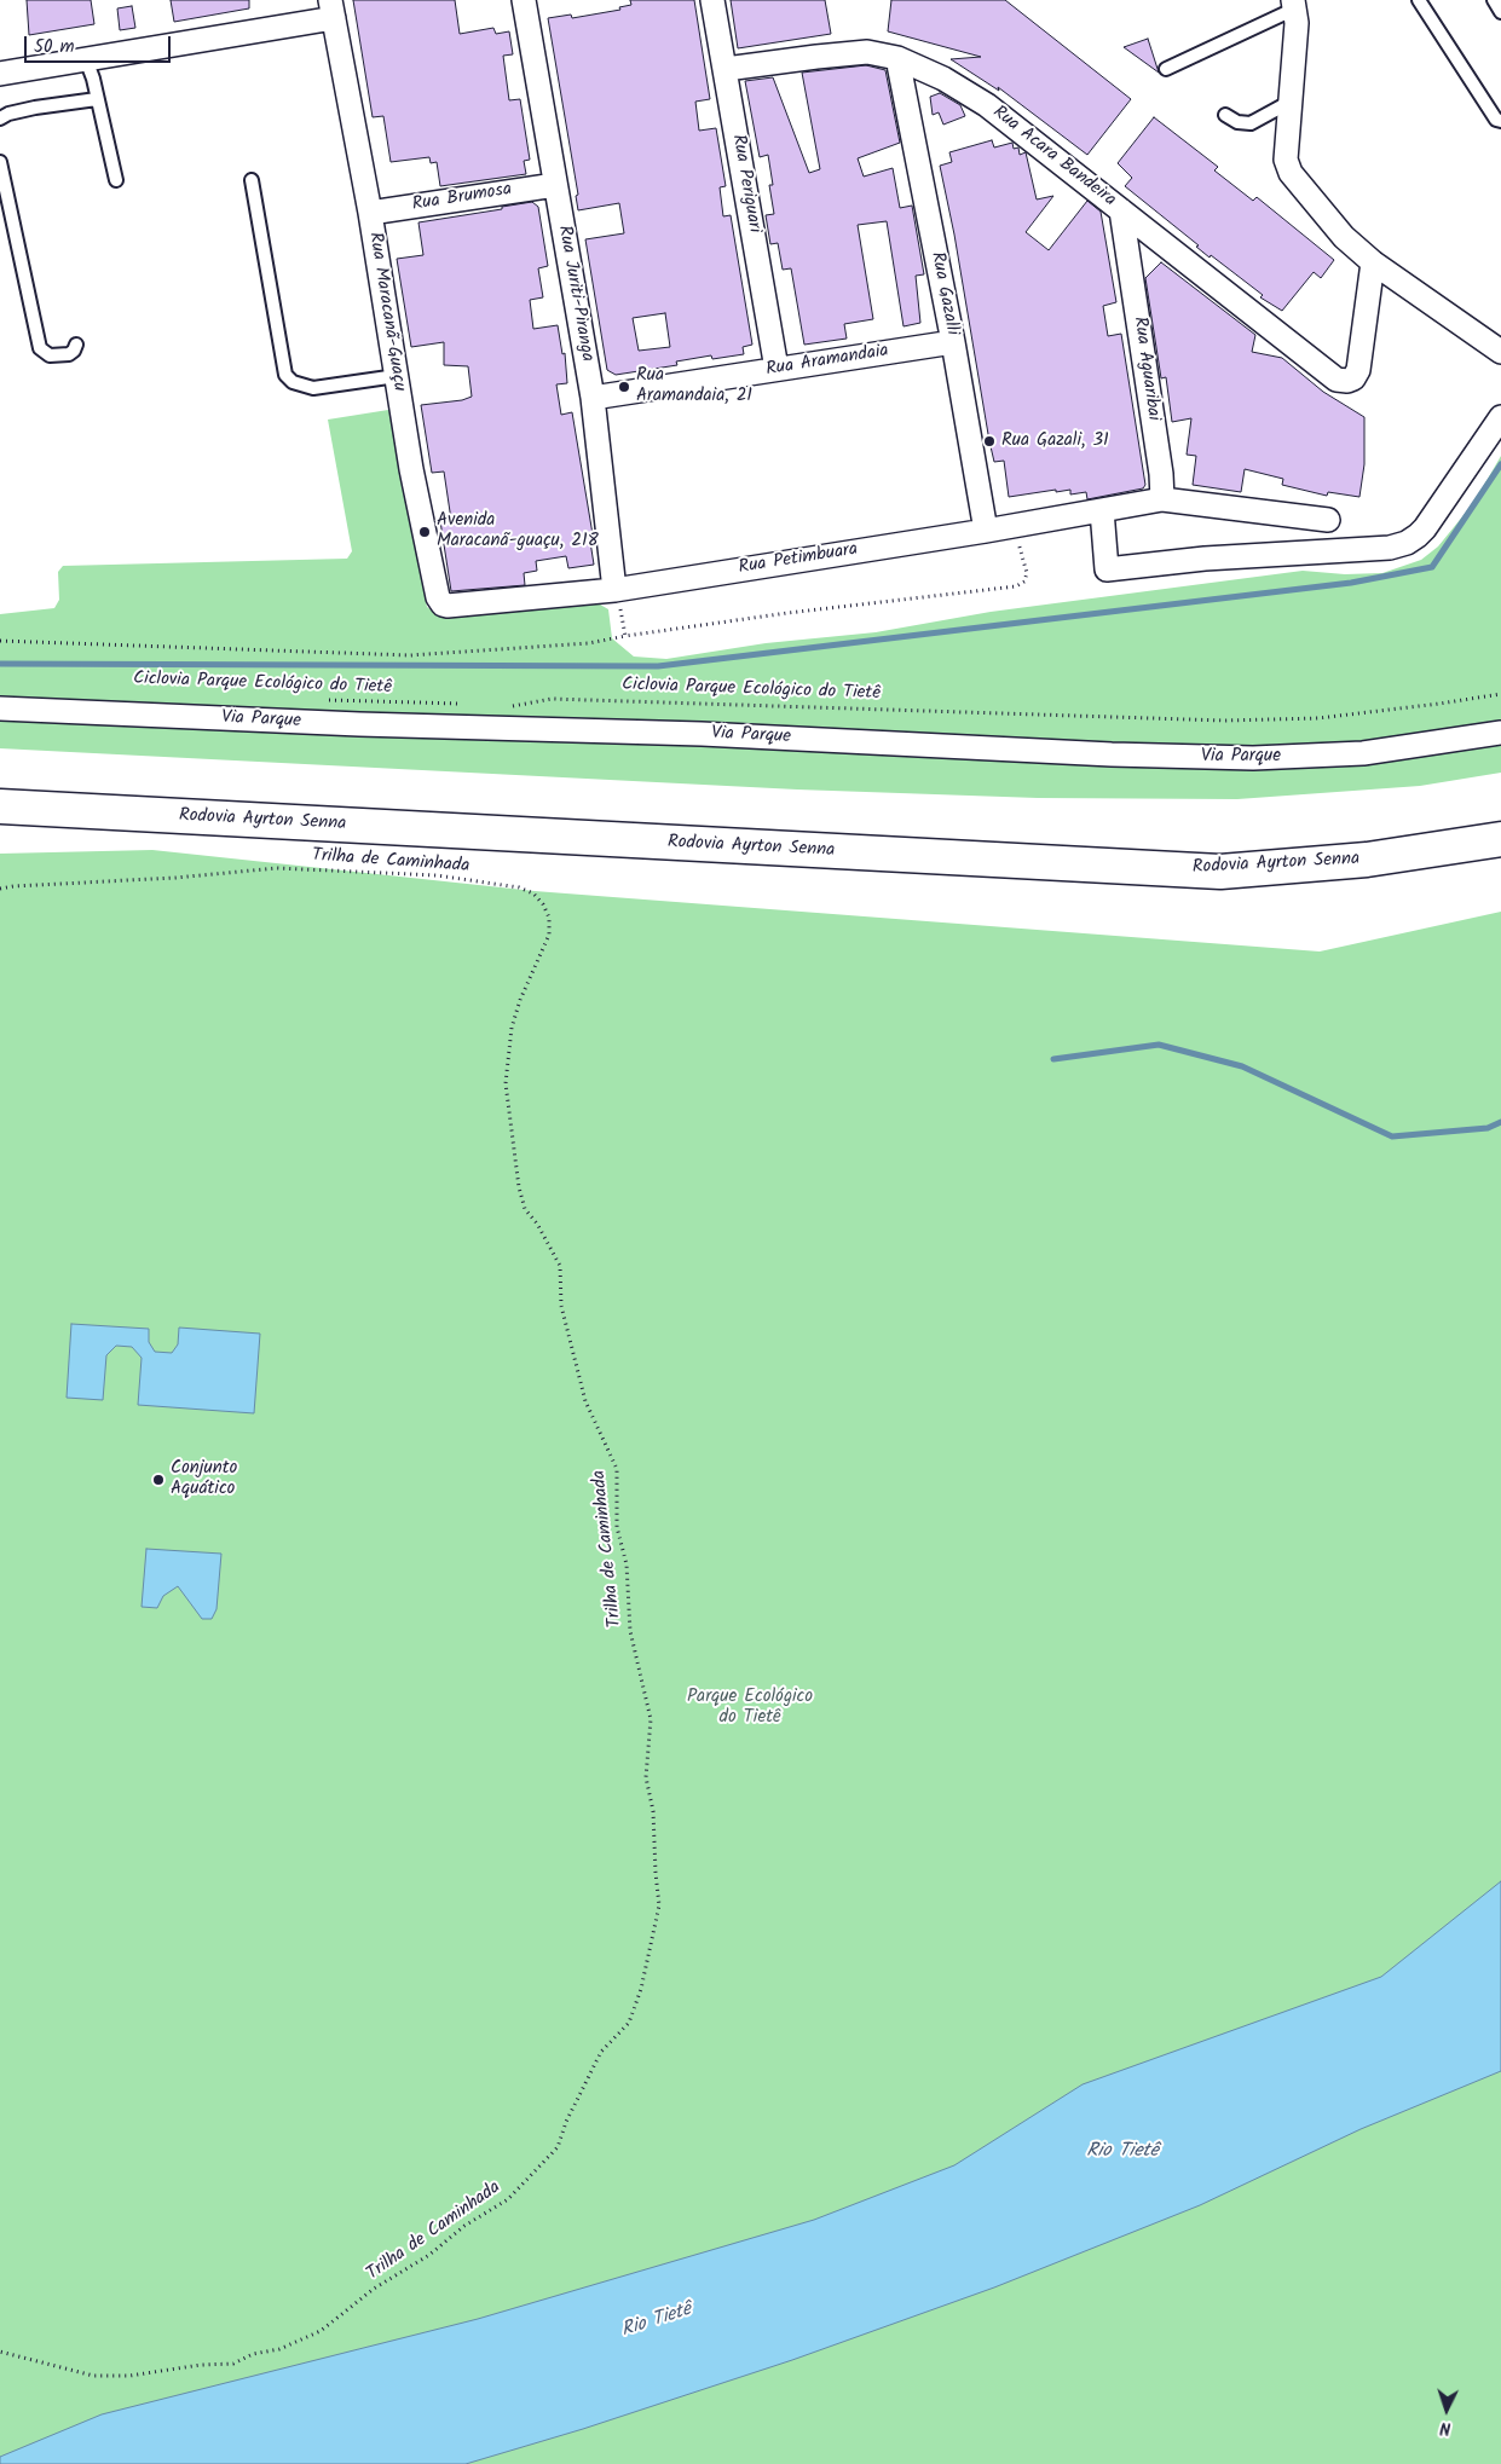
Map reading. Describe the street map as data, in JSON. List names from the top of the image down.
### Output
{
  "streets": {
    "highway": ["Rodovia Ayrton Senna"],
    "street": [
      "Rua Acara Bandeira",
      "Rua Periguari",
      "Rua Brumosa",
      "Rua Juriti-Piranga",
      "Rua Gazalli",
      "Rua Maracanã-Guaçu",
      "Rua Aramandaia",
      "Rua Aguaribai",
      "Rua Petimbuara",
      "Via Parque"
    ],
    "path": ["Ciclovia Parque Ecológico do Tietê", "Trilha de Caminhada"]
  },
  "crossings": [
    ["Rua Acara Bandeira", "Rua Periguari"],
    ["Rua Acara Bandeira", "Rua Gazalli"],
    ["Rua Acara Bandeira", "Rua Aguaribai"],
    ["Rua Periguari", "Rua Aramandaia"],
    ["Rua Brumosa", "Rua Juriti-Piranga"],
    ["Rua Brumosa", "Rua Maracanã-Guaçu"],
    ["Rua Juriti-Piranga", "Rua Aramandaia"],
    ["Rua Juriti-Piranga", "Rua Petimbuara"],
    ["Rua Gazalli", "Rua Aramandaia"],
    ["Rua Gazalli", "Rua Petimbuara"],
    ["Rua Maracanã-Guaçu", "Rua Petimbuara"],
    ["Rua Aguaribai", "Rua Petimbuara"]
  ],
  "water": ["Rio Tietê"],
  "parks": ["Parque Ecológico do Tietê"],
  "places": [
    "Rua Aramandaia, 21",
    "Rua Gazali, 31",
    "Avenida Maracanã-guaçu, 218",
    "Conjunto Aquático"
  ],
  "scale_bar": "50 m",
  "north": "bottom"
}
